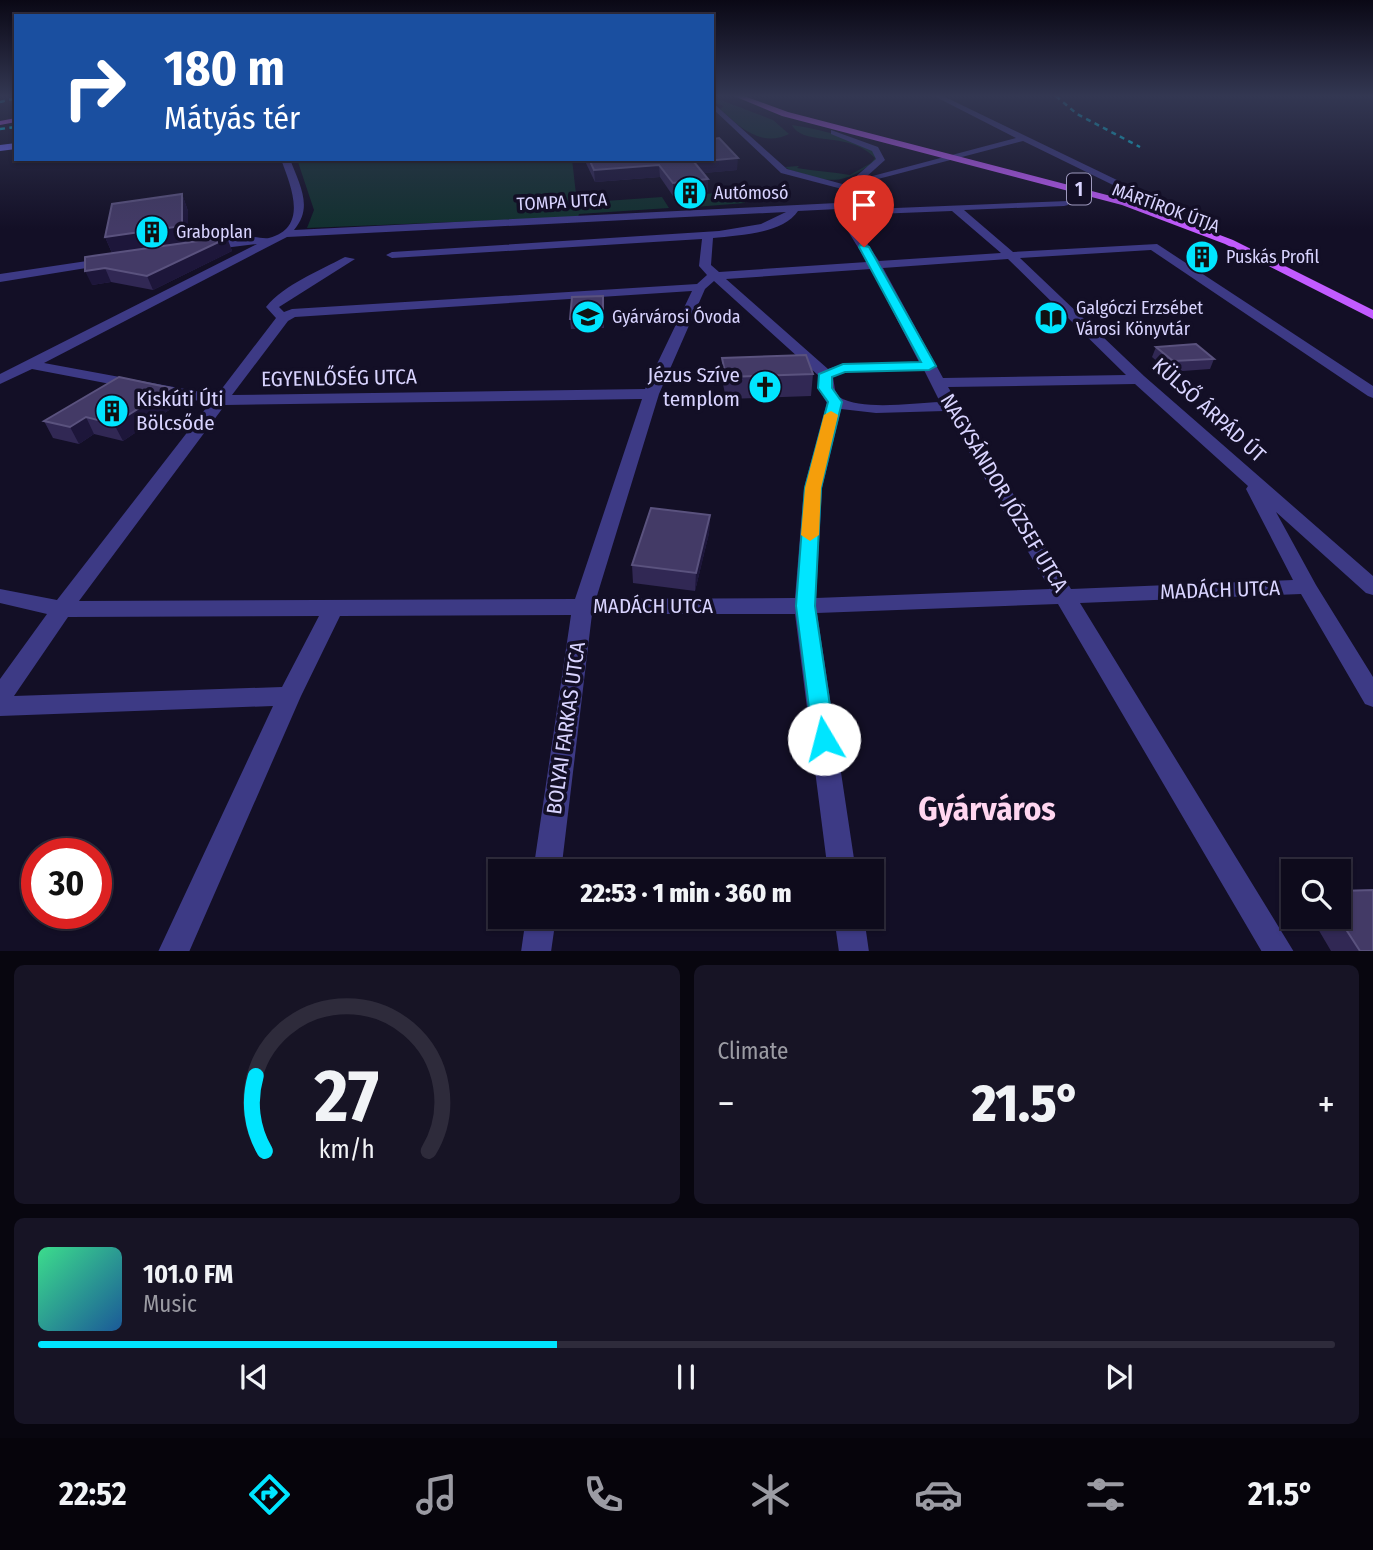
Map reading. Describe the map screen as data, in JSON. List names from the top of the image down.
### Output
{
  "streets": {
    "main road": ["1", "MÁRTÍROK ÚTJA"],
    "street": [
      "TOMPA UTCA",
      "EGYENLŐSÉG UTCA",
      "KÜLSŐ ÁRPÁD ÚT",
      "NAGYSÁNDOR JÓZSEF UTCA",
      "MADÁCH UTCA",
      "BOLYAI FARKAS UTCA"
    ]
  },
  "crossings": [
    ["1", "MÁRTÍROK ÚTJA"],
    ["TOMPA UTCA", "NAGYSÁNDOR JÓZSEF UTCA"],
    ["EGYENLŐSÉG UTCA", "BOLYAI FARKAS UTCA"],
    ["NAGYSÁNDOR JÓZSEF UTCA", "MADÁCH UTCA"],
    ["MADÁCH UTCA", "BOLYAI FARKAS UTCA"]
  ],
  "districts": ["Gyárváros"],
  "places": {
    "building": [
      "Autómosó",
      "Graboplan",
      "Puskás Profil",
      "Kiskúti Úti Bölcsőde"
    ],
    "school or university": ["Gyárvárosi Óvoda"],
    "library": ["Galgóczi Erzsébet Városi Könyvtár"],
    "church": ["Jézus Szíve templom"]
  },
  "page": {
    "turn": ["180 m", "Mátyás tér"],
    "limit": "30",
    "trip": "22:53 · 1 min · 360 m",
    "tile": "Climate",
    "heat": ["−", "21.5°", "+"],
    "song": ["101.0 FM", "Music"],
    "tabs": ["22:52", "21.5°"],
    "gauge": ["27", "km/h"]
  }
}
